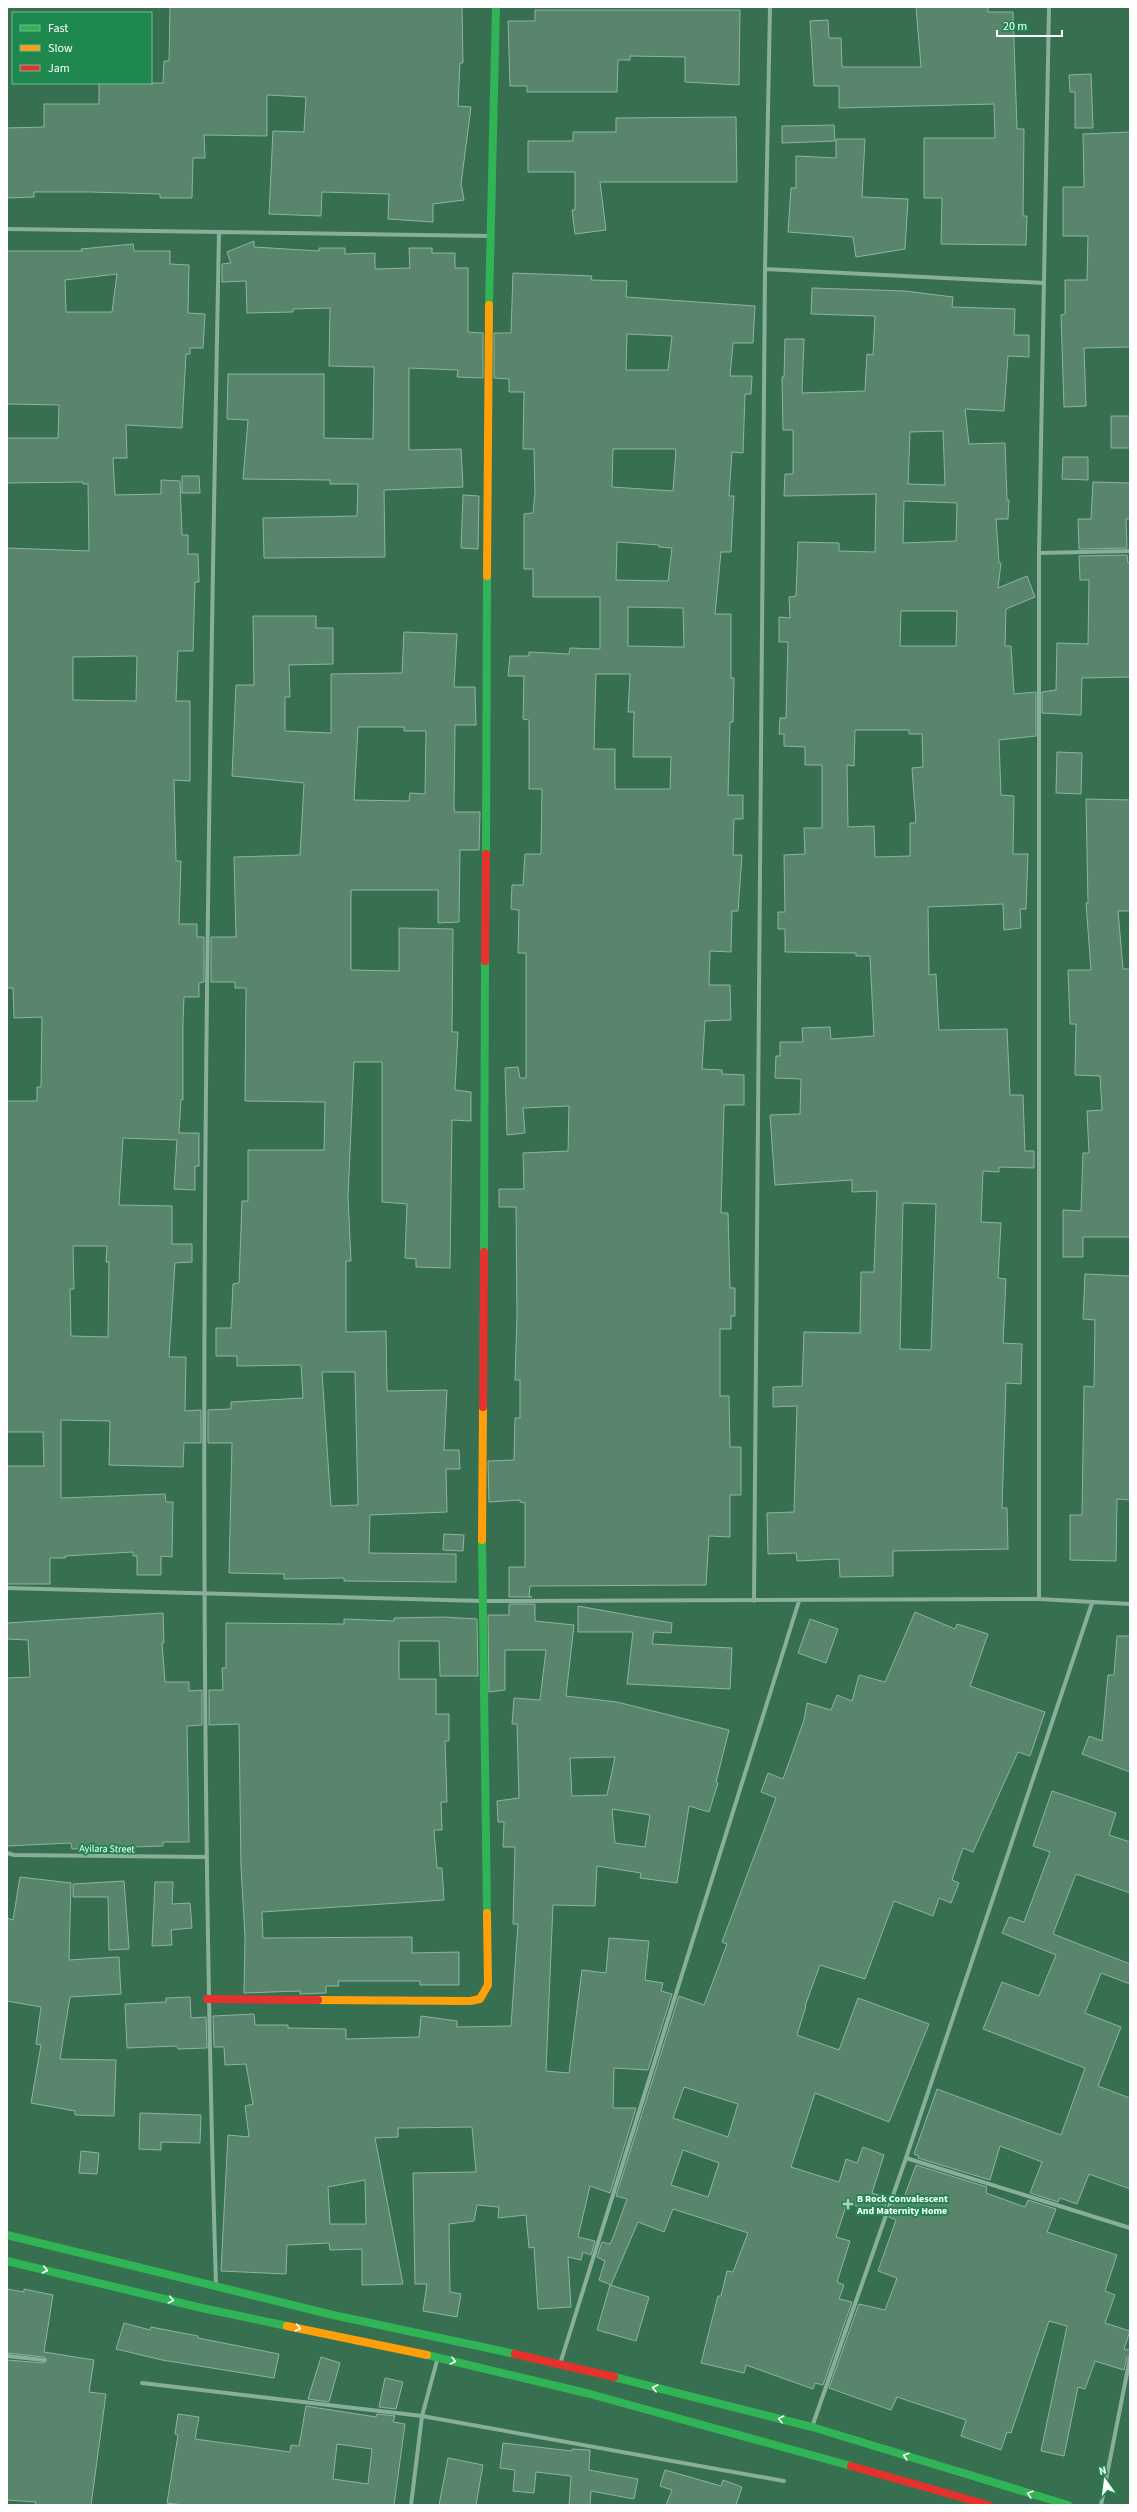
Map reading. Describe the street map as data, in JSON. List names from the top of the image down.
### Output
{
  "streets": {
    "street": ["Ayilara Street"]
  },
  "places": {
    "health": ["B Rock Convalescent And Maternity Home"]
  },
  "legend": ["Fast", "Slow", "Jam"],
  "scale_bar": "20 m",
  "north": "top"
}
